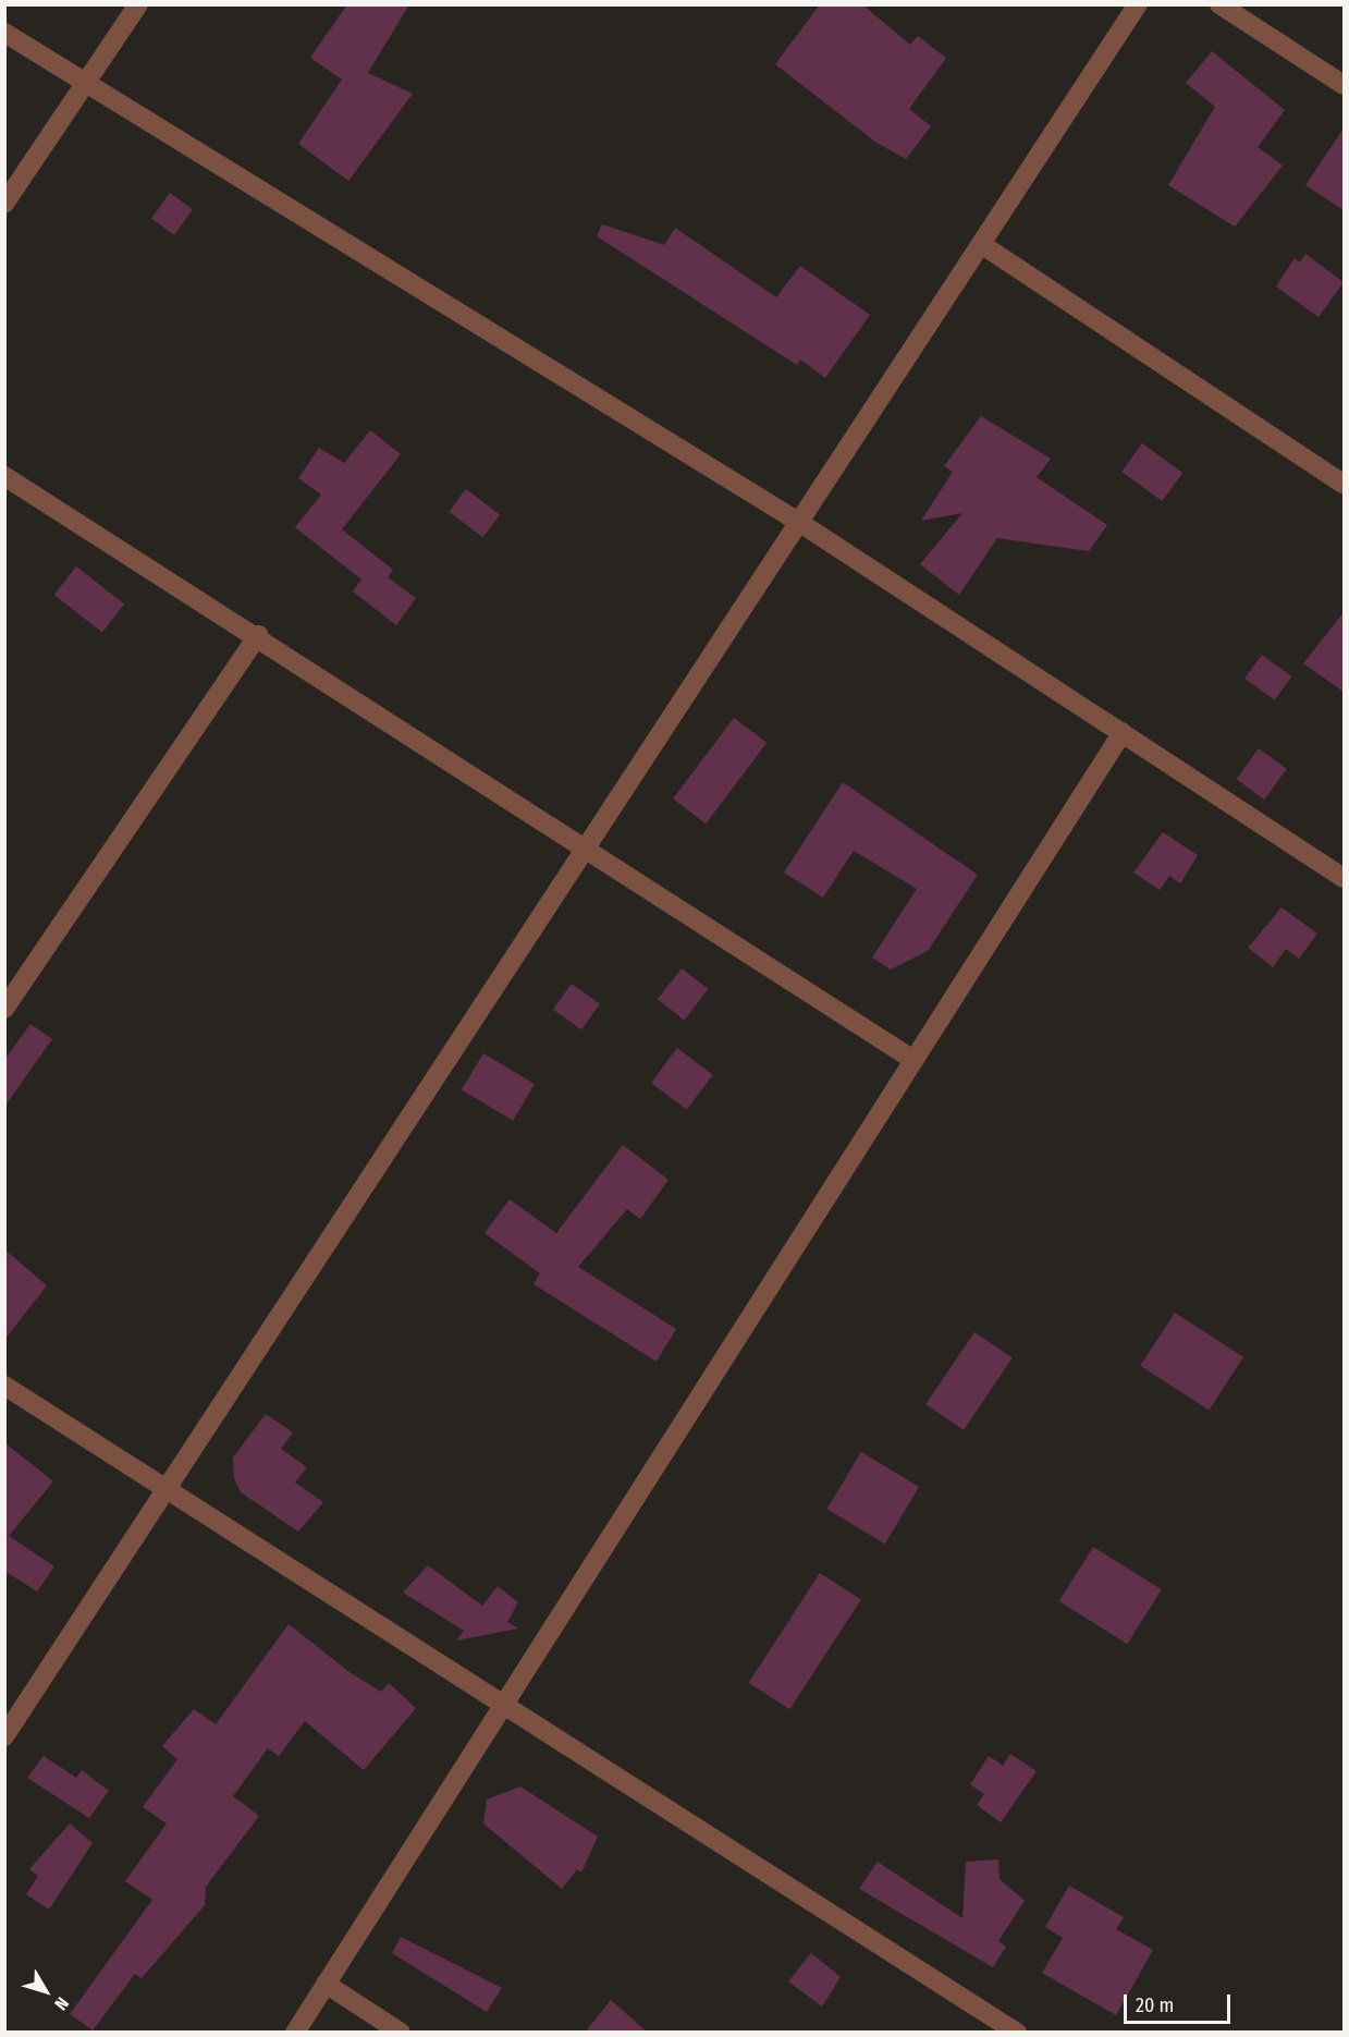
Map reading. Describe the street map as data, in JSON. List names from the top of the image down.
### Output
{
  "scale_bar": "20 m",
  "north": "bottom right"
}
